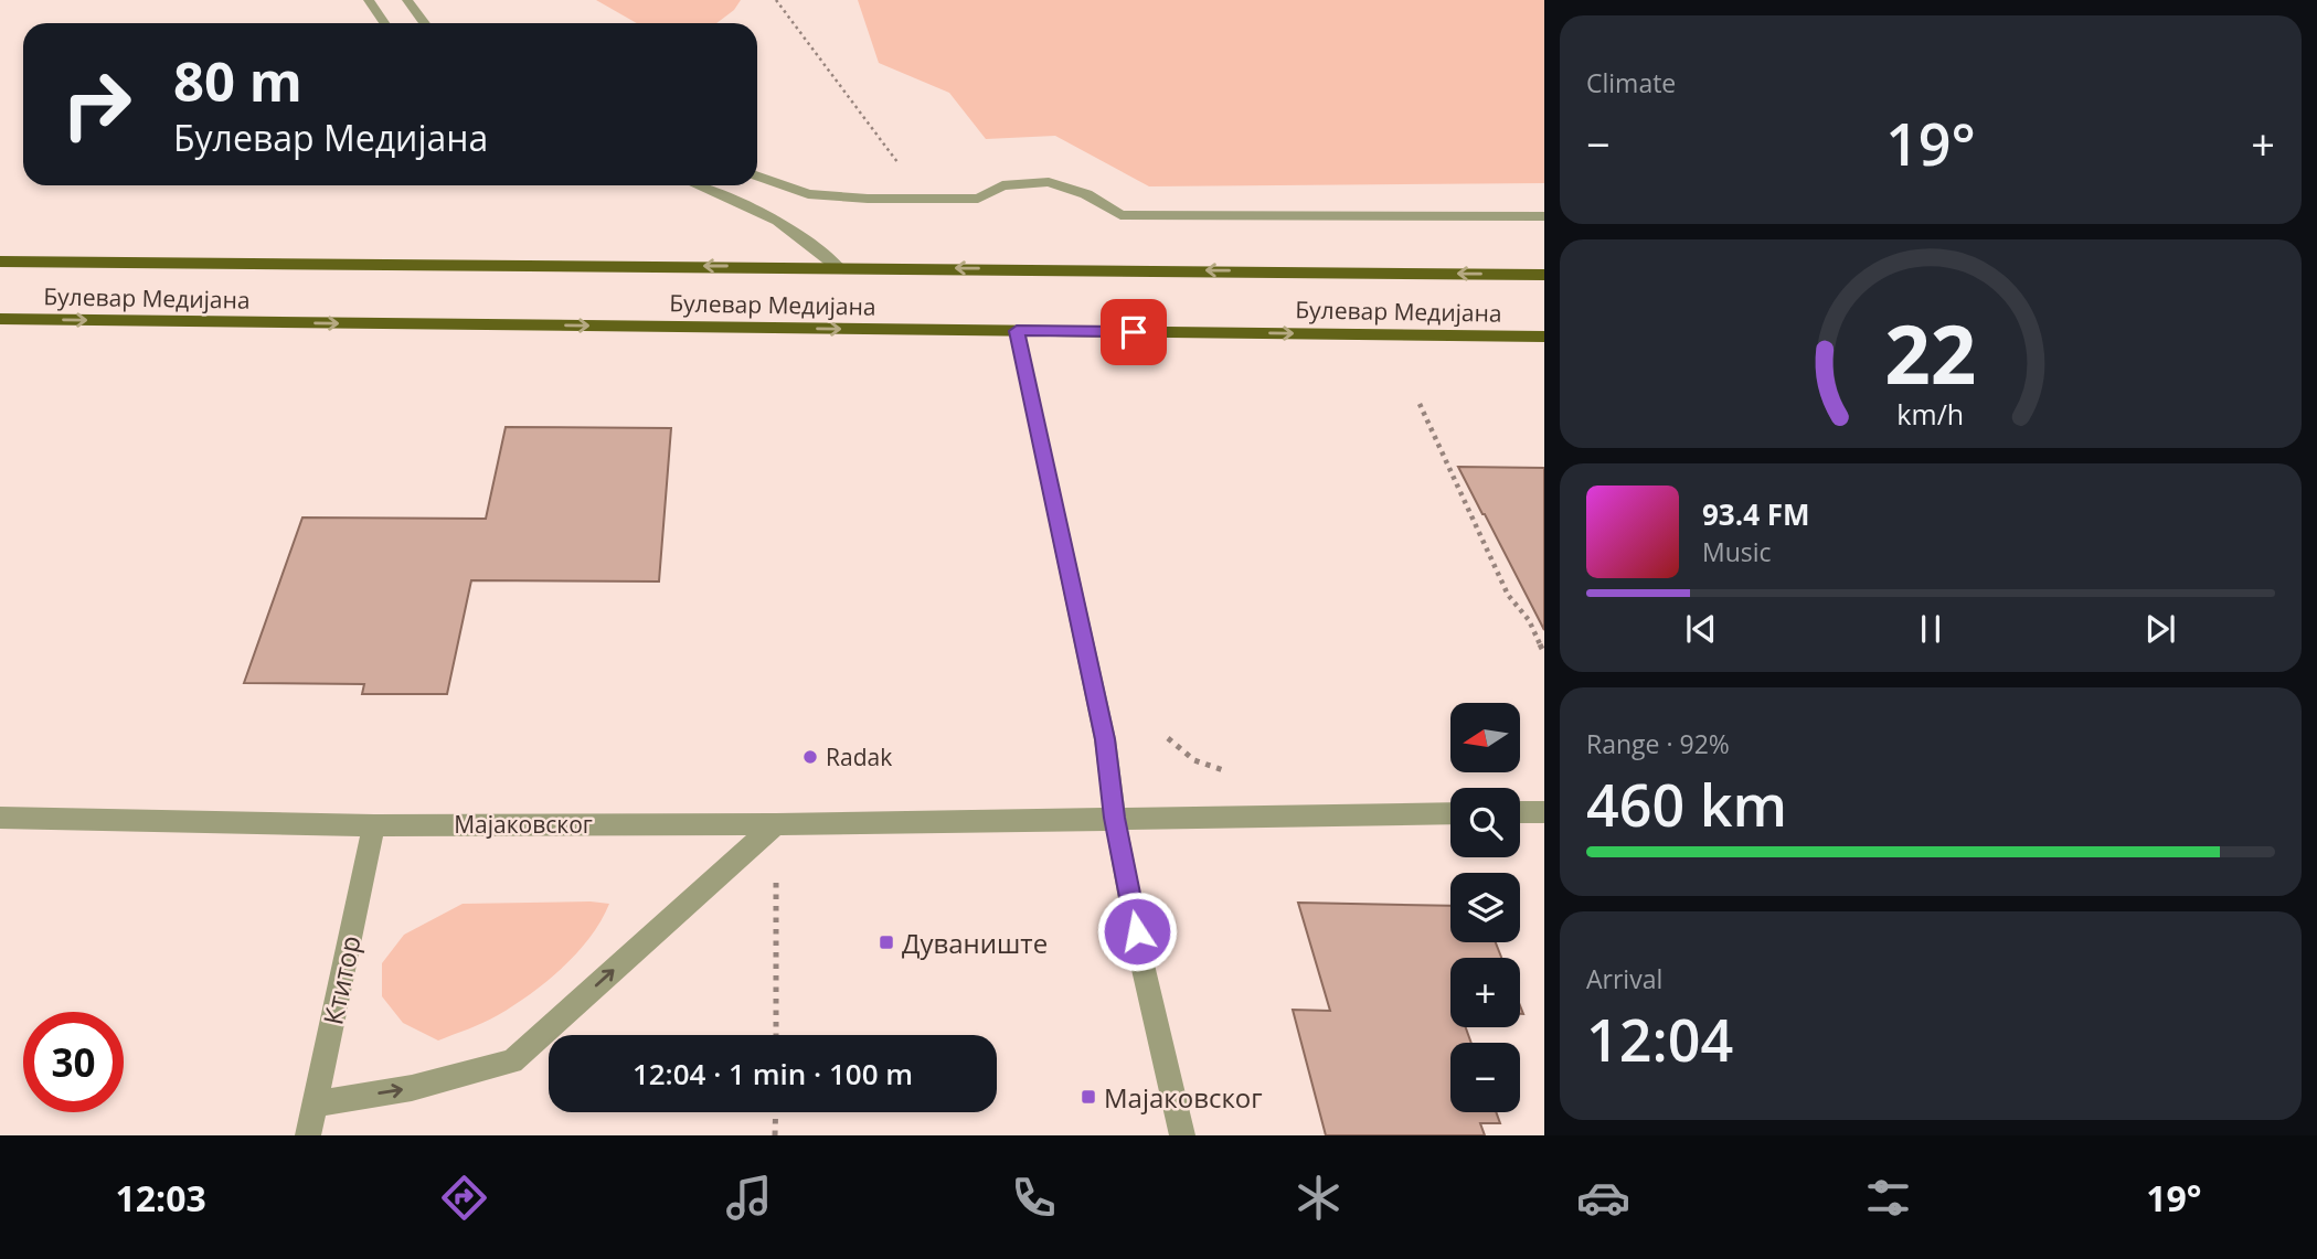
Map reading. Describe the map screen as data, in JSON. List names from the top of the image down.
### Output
{
  "streets": {
    "main road": ["Булевар Медијана"],
    "street": ["Мајаковског", "Ктитор"]
  },
  "crossings": [
    ["Мајаковског", "Ктитор"]
  ],
  "places": {
    "other": ["Radak"],
    "transit": ["Дуваниште", "Мајаковског"]
  },
  "north": "left",
  "page": {
    "tile": [
      "Climate",
      ["Range · 92%", "460 km"],
      ["Arrival", "12:04"]
    ],
    "turn": ["80 m", "Булевар Медијана"],
    "heat": ["−", "19°", "+"],
    "song": ["93.4 FM", "Music"],
    "map_buttons": ["+", "−"],
    "limit": "30",
    "trip": "12:04 · 1 min · 100 m",
    "tabs": ["12:03", "19°"],
    "gauge": ["22", "km/h"]
  }
}
